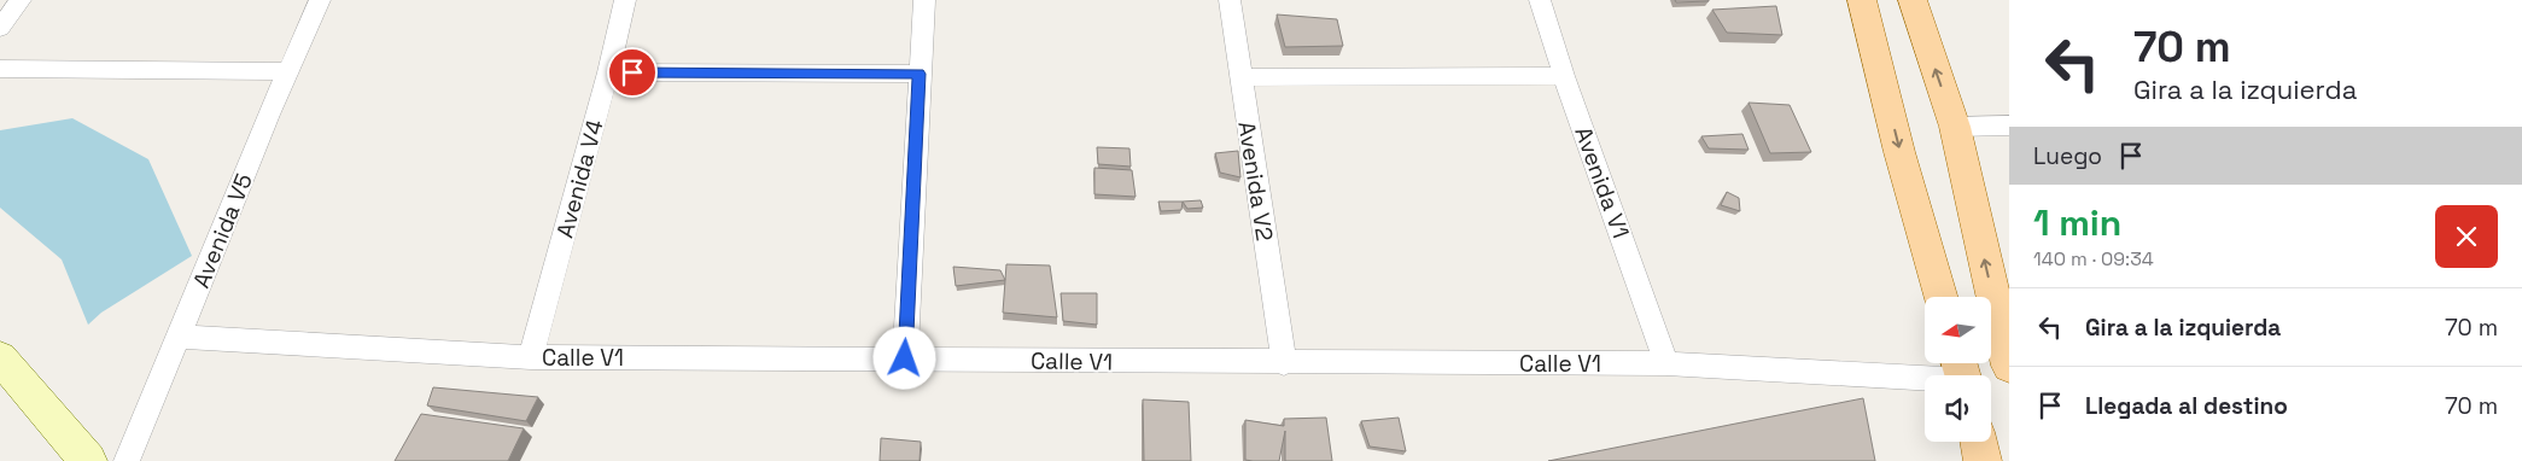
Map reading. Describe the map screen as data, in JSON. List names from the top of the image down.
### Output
{
  "streets": {
    "street": [
      "Avenida V4",
      "Avenida V2",
      "Avenida V1",
      "Avenida V5",
      "Calle V1"
    ]
  },
  "crossings": [
    ["Avenida V4", "Calle V1"],
    ["Avenida V2", "Calle V1"],
    ["Avenida V1", "Calle V1"],
    ["Avenida V5", "Calle V1"]
  ],
  "north": "left",
  "page": {
    "turn": ["70 m", "Gira a la izquierda"],
    "then": "Luego",
    "heading": ["1 min", "140 m · 09:34"],
    "list": [
      {
        "name": "Gira a la izquierda",
        "value": "70 m"
      },
      {
        "name": "Llegada al destino",
        "value": "70 m"
      }
    ]
  }
}
